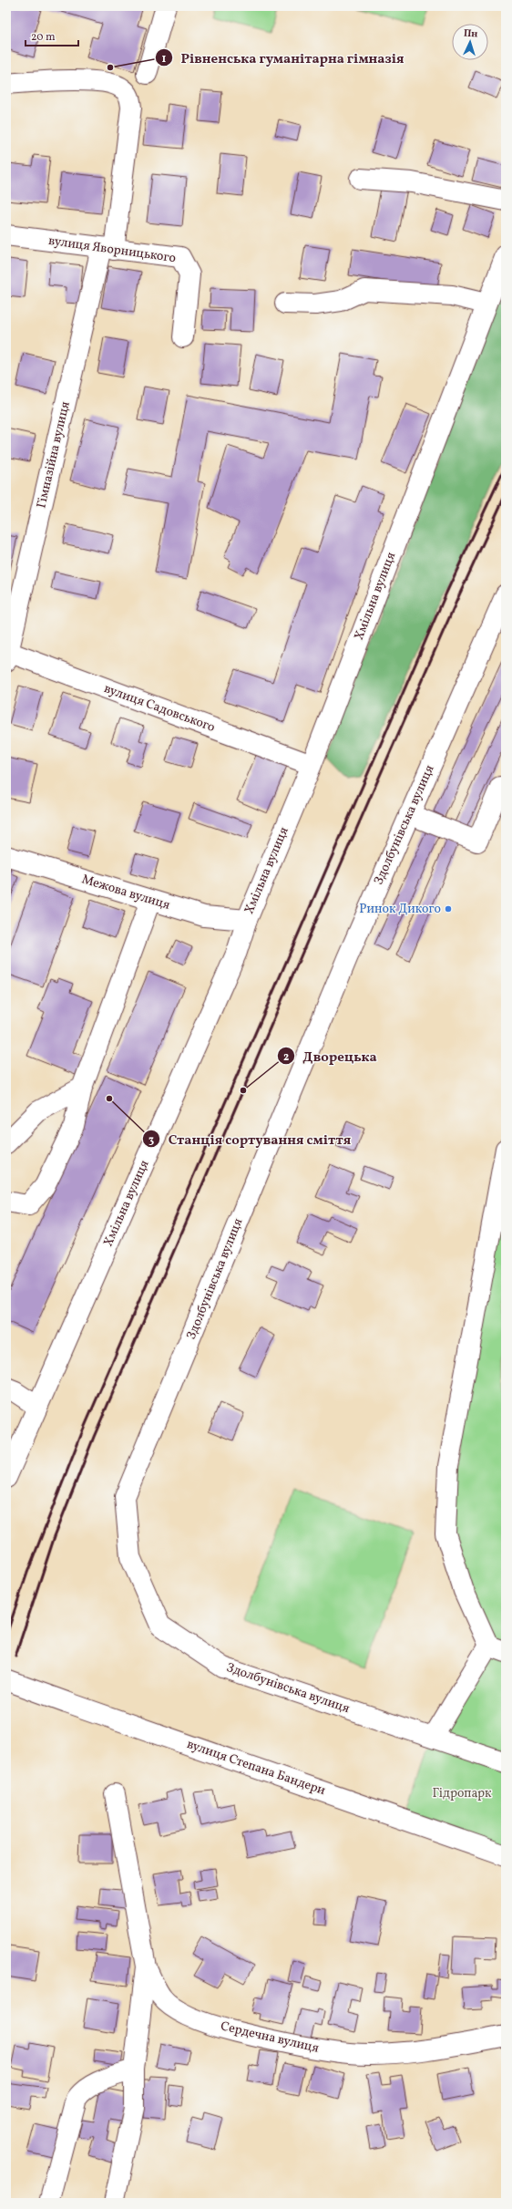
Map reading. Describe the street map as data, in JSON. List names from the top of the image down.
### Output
{
  "streets": {
    "street": [
      "вулиця Яворницького",
      "Гімназійна вулиця",
      "Хмільна вулиця",
      "вулиця Садовського",
      "Здолбунівська вулиця",
      "Межова вулиця",
      "вулиця Степана Бандери",
      "Сердечна вулиця"
    ]
  },
  "crossings": [
    ["вулиця Яворницького", "Гімназійна вулиця"],
    ["Гімназійна вулиця", "вулиця Садовського"],
    ["Хмільна вулиця", "вулиця Садовського"],
    ["Хмільна вулиця", "Межова вулиця"]
  ],
  "parks": ["Гідропарк"],
  "places": [
    "Рівненська гуманітарна гімназія",
    "Ринок Дикого",
    "Дворецька",
    "Станція сортування сміття"
  ],
  "scale_bar": "20 m",
  "north": "top"
}
